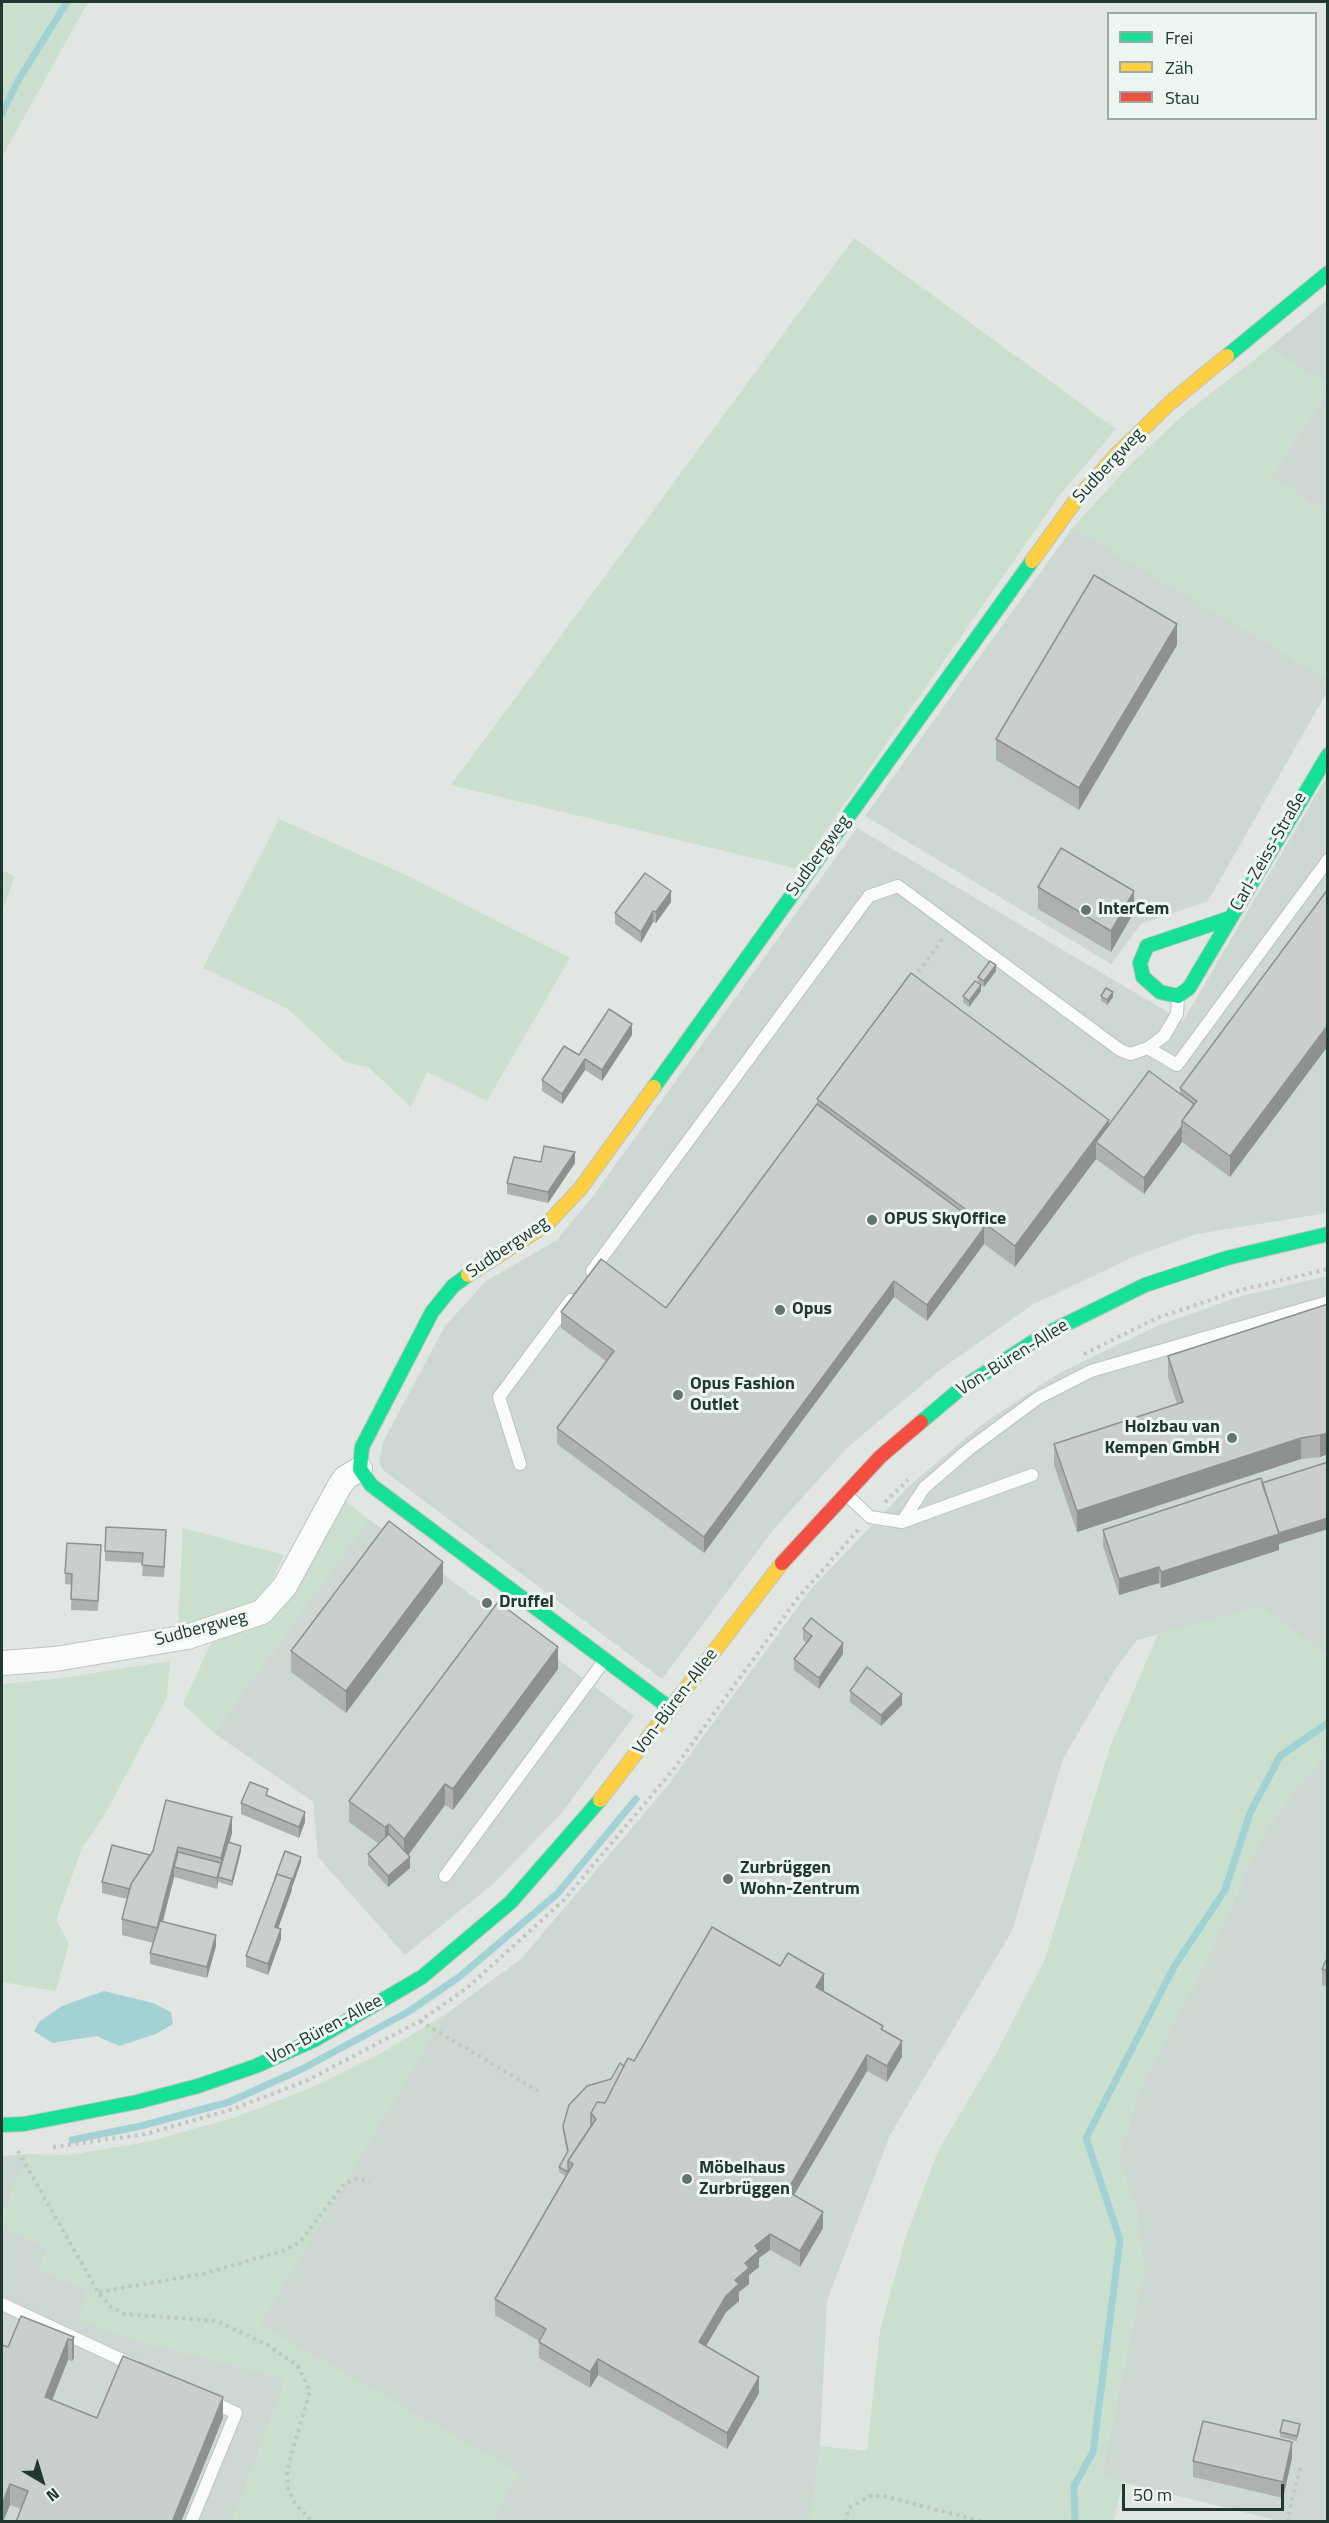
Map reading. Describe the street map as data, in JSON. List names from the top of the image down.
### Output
{
  "streets": {
    "street": ["Sudbergweg", "Carl-Zeiss-Straße", "Von-Büren-Allee"]
  },
  "places": [
    "InterCem",
    "OPUS SkyOffice",
    "Opus",
    "Opus Fashion Outlet",
    "Holzbau van Kempen GmbH",
    "Druffel",
    "Zurbrüggen Wohn-Zentrum",
    "Möbelhaus Zurbrüggen"
  ],
  "legend": ["Frei", "Zäh", "Stau"],
  "scale_bar": "50 m",
  "north": "bottom right"
}
